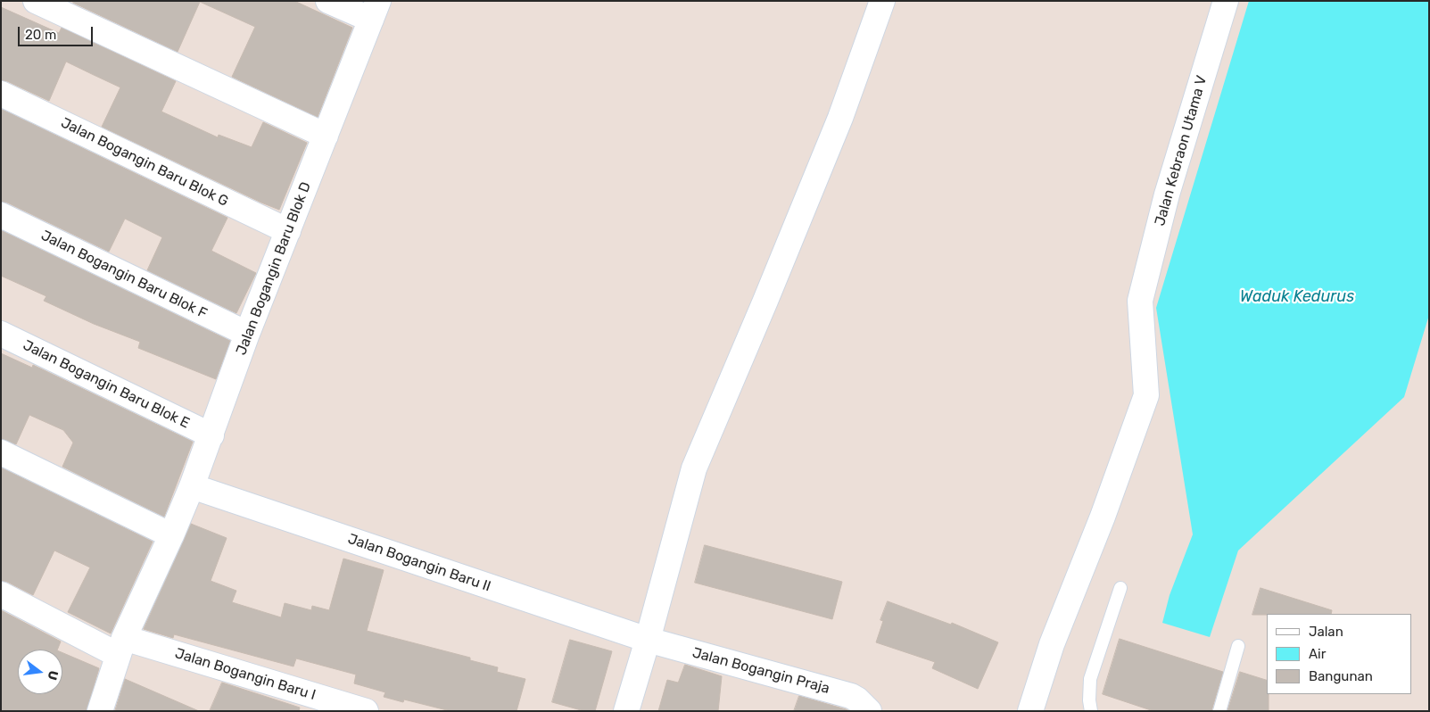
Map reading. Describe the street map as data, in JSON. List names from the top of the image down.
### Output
{
  "streets": {
    "street": [
      "Jalan Kebraon Utama V",
      "Jalan Bogangin Baru Blok G",
      "Jalan Bogangin Baru Blok D",
      "Jalan Bogangin Baru Blok F",
      "Jalan Bogangin Baru Blok E",
      "Jalan Bogangin Baru II",
      "Jalan Bogangin Praja",
      "Jalan Bogangin Baru I"
    ]
  },
  "crossings": [
    ["Jalan Bogangin Baru Blok G", "Jalan Bogangin Baru Blok D"],
    ["Jalan Bogangin Baru Blok D", "Jalan Bogangin Baru Blok F"],
    ["Jalan Bogangin Baru Blok D", "Jalan Bogangin Baru Blok E"],
    ["Jalan Bogangin Baru Blok D", "Jalan Bogangin Baru II"],
    ["Jalan Bogangin Baru Blok D", "Jalan Bogangin Baru I"],
    ["Jalan Bogangin Baru II", "Jalan Bogangin Praja"]
  ],
  "water": ["Waduk Kedurus"],
  "legend": ["Jalan", "Air", "Bangunan"],
  "scale_bar": "20 m",
  "north": "right"
}
